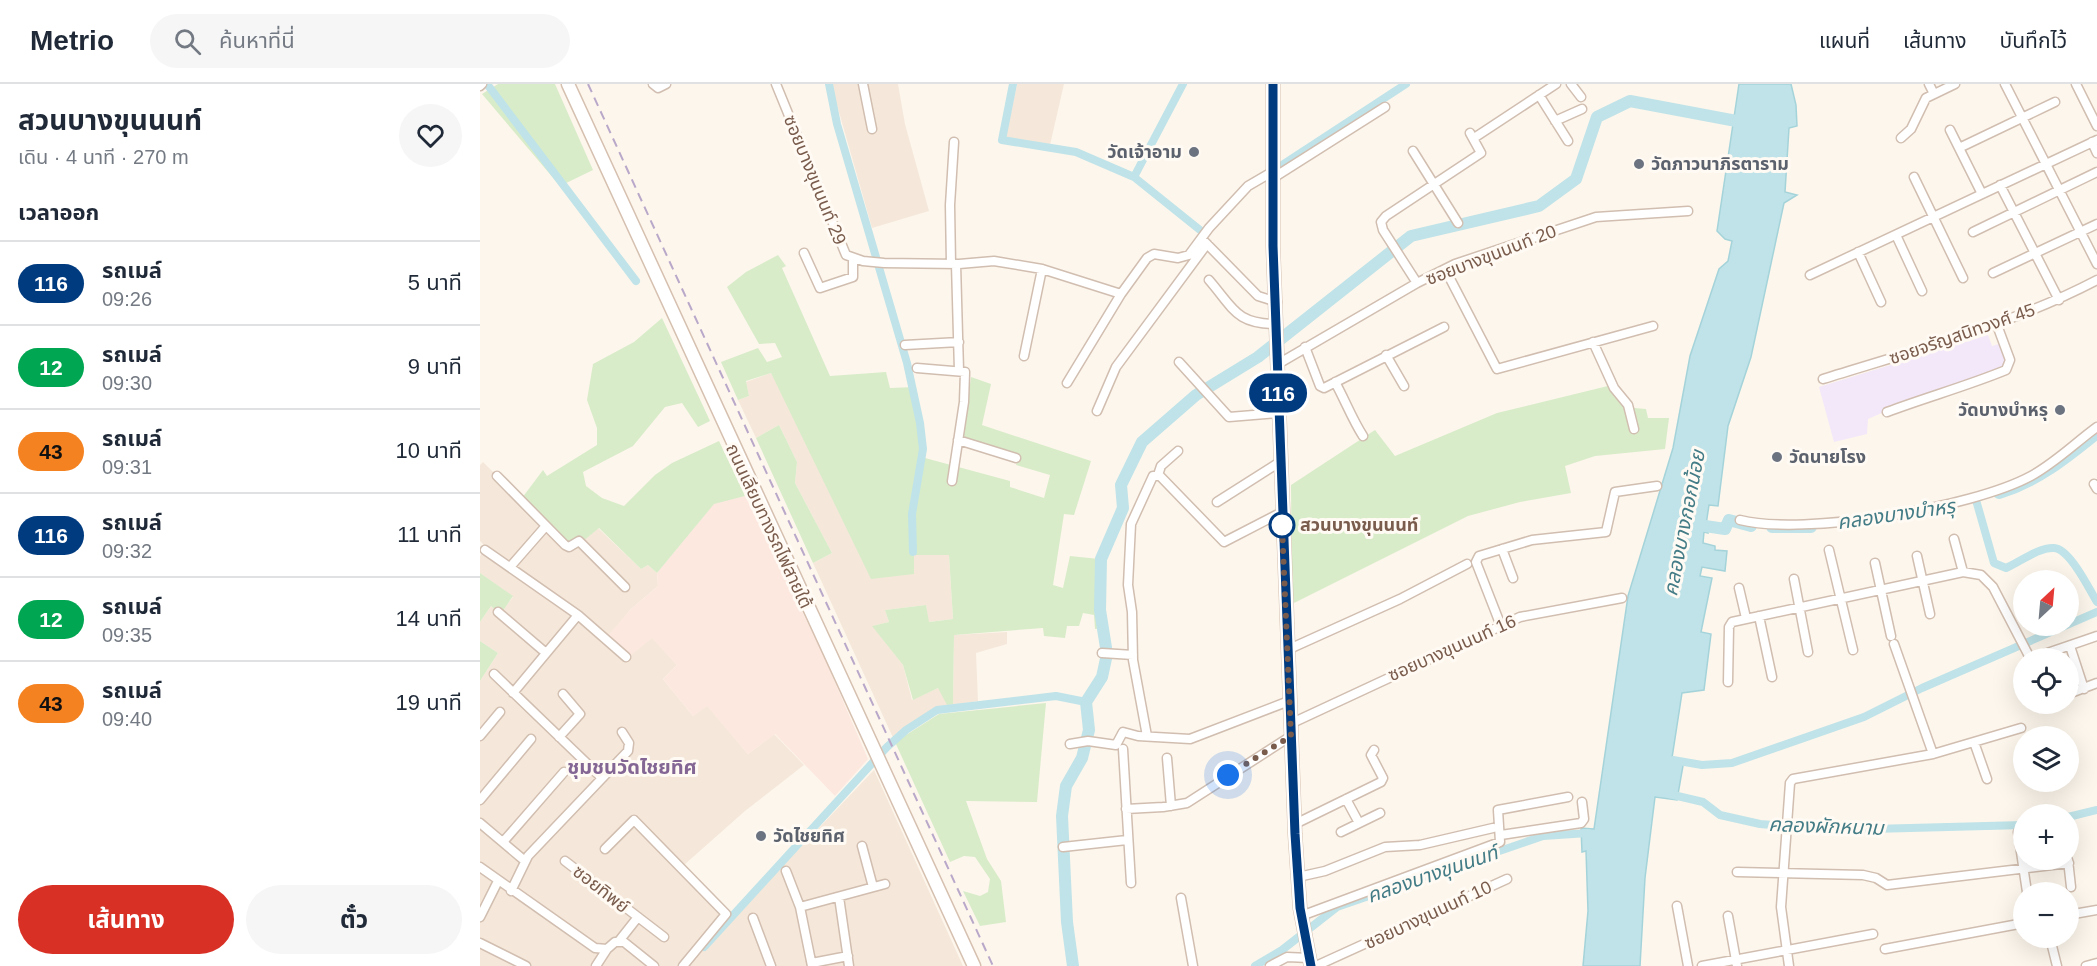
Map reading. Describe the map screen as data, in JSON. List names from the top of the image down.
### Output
{
  "streets": {
    "main road": ["ถนนเลียบทางรถไฟสายใต้"],
    "street": [
      "ซอยบางขุนนนท์ 29",
      "ซอยบางขุนนนท์ 20",
      "ซอยจรัญสนิทวงศ์ 45",
      "ซอยบางขุนนนท์ 16",
      "ซอยทิพย์",
      "ซอยบางขุนนนท์ 10"
    ]
  },
  "districts": ["ชุมชนวัดไชยทิศ"],
  "water": [
    "คลองบางบำหรุ",
    "คลองบางกอกน้อย",
    "คลองผักหนาม",
    "คลองบางขุนนนท์"
  ],
  "places": [
    "วัดเจ้าอาม",
    "วัดภาวนาภิรตาราม",
    "วัดบางบำหรุ",
    "วัดนายโรง",
    "สวนบางขุนนนท์",
    "วัดไชยทิศ"
  ],
  "lines": ["bus line 116"],
  "north": "top right",
  "page": {
    "header": "Metrio",
    "search": "ค้นหาที่นี่",
    "nav": ["แผนที่", "เส้นทาง", "บันทึกไว้"],
    "heading": [
      ["สวนบางขุนนนท์", "เดิน · 4 นาที · 270 m"],
      "เวลาออก"
    ],
    "on_map": "116",
    "list": [
      {
        "mark": "116",
        "name": "รถเมล์",
        "note": "09:26",
        "value": "5 นาที"
      },
      {
        "mark": "12",
        "name": "รถเมล์",
        "note": "09:30",
        "value": "9 นาที"
      },
      {
        "mark": "43",
        "name": "รถเมล์",
        "note": "09:31",
        "value": "10 นาที"
      },
      {
        "mark": "116",
        "name": "รถเมล์",
        "note": "09:32",
        "value": "11 นาที"
      },
      {
        "mark": "12",
        "name": "รถเมล์",
        "note": "09:35",
        "value": "14 นาที"
      },
      {
        "mark": "43",
        "name": "รถเมล์",
        "note": "09:40",
        "value": "19 นาที"
      }
    ],
    "map_buttons": ["+", "−"],
    "buttons": ["เส้นทาง", "ตั๋ว"]
  }
}
